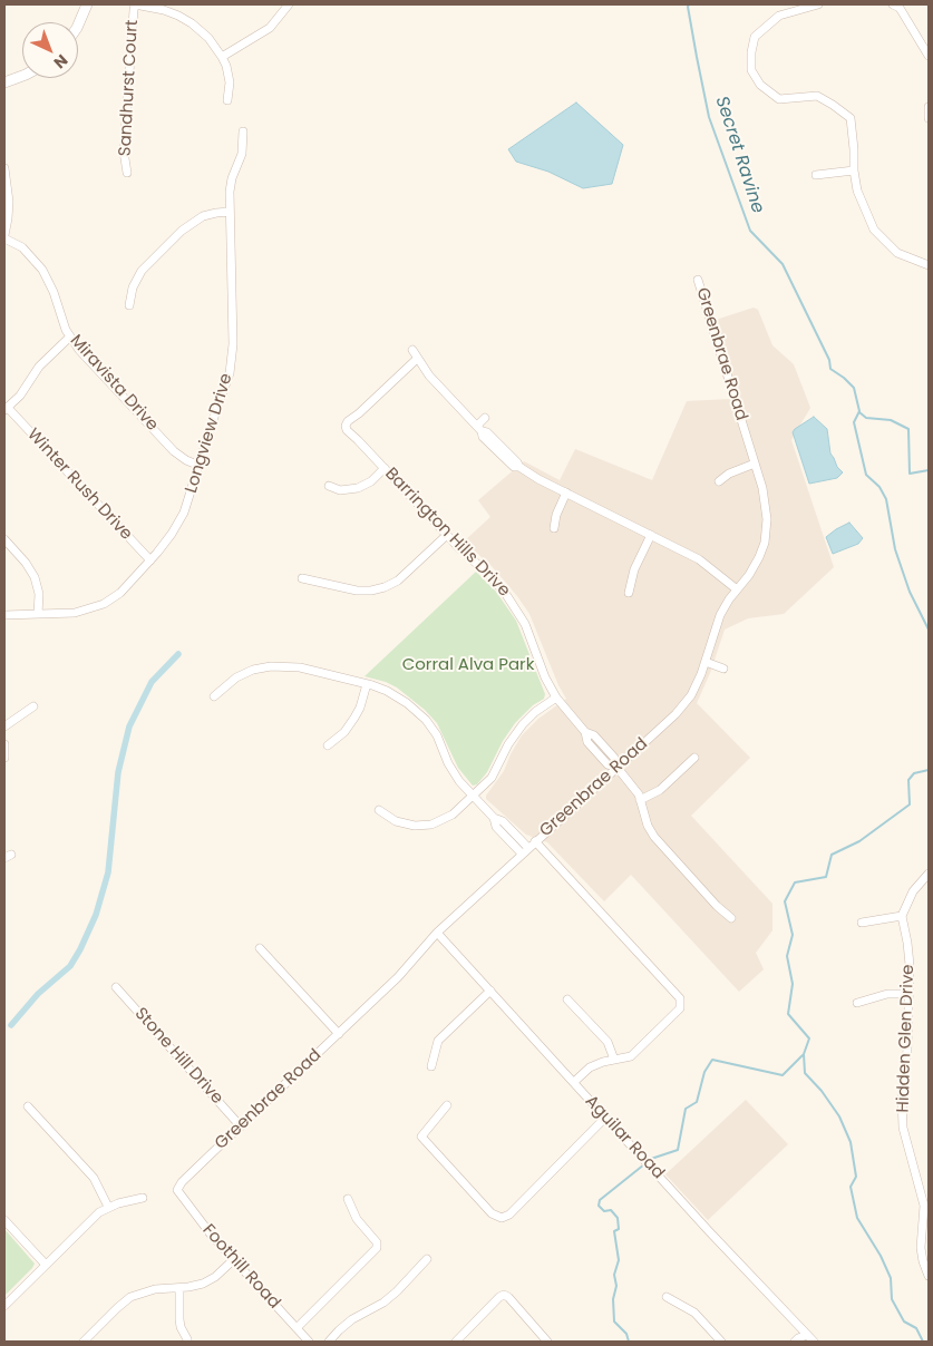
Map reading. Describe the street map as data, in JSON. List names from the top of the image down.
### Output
{
  "streets": {
    "street": [
      "Sandhurst Court",
      "Greenbrae Road",
      "Miravista Drive",
      "Longview Drive",
      "Winter Rush Drive",
      "Barrington Hills Drive",
      "Hidden Glen Drive",
      "Stone Hill Drive",
      "Aguilar Road",
      "Foothill Road"
    ]
  },
  "crossings": [
    ["Greenbrae Road", "Barrington Hills Drive"],
    ["Greenbrae Road", "Stone Hill Drive"],
    ["Greenbrae Road", "Aguilar Road"],
    ["Greenbrae Road", "Foothill Road"],
    ["Miravista Drive", "Longview Drive"],
    ["Longview Drive", "Winter Rush Drive"]
  ],
  "water": ["Secret Ravine"],
  "parks": ["Corral Alva Park"],
  "north": "bottom right"
}
